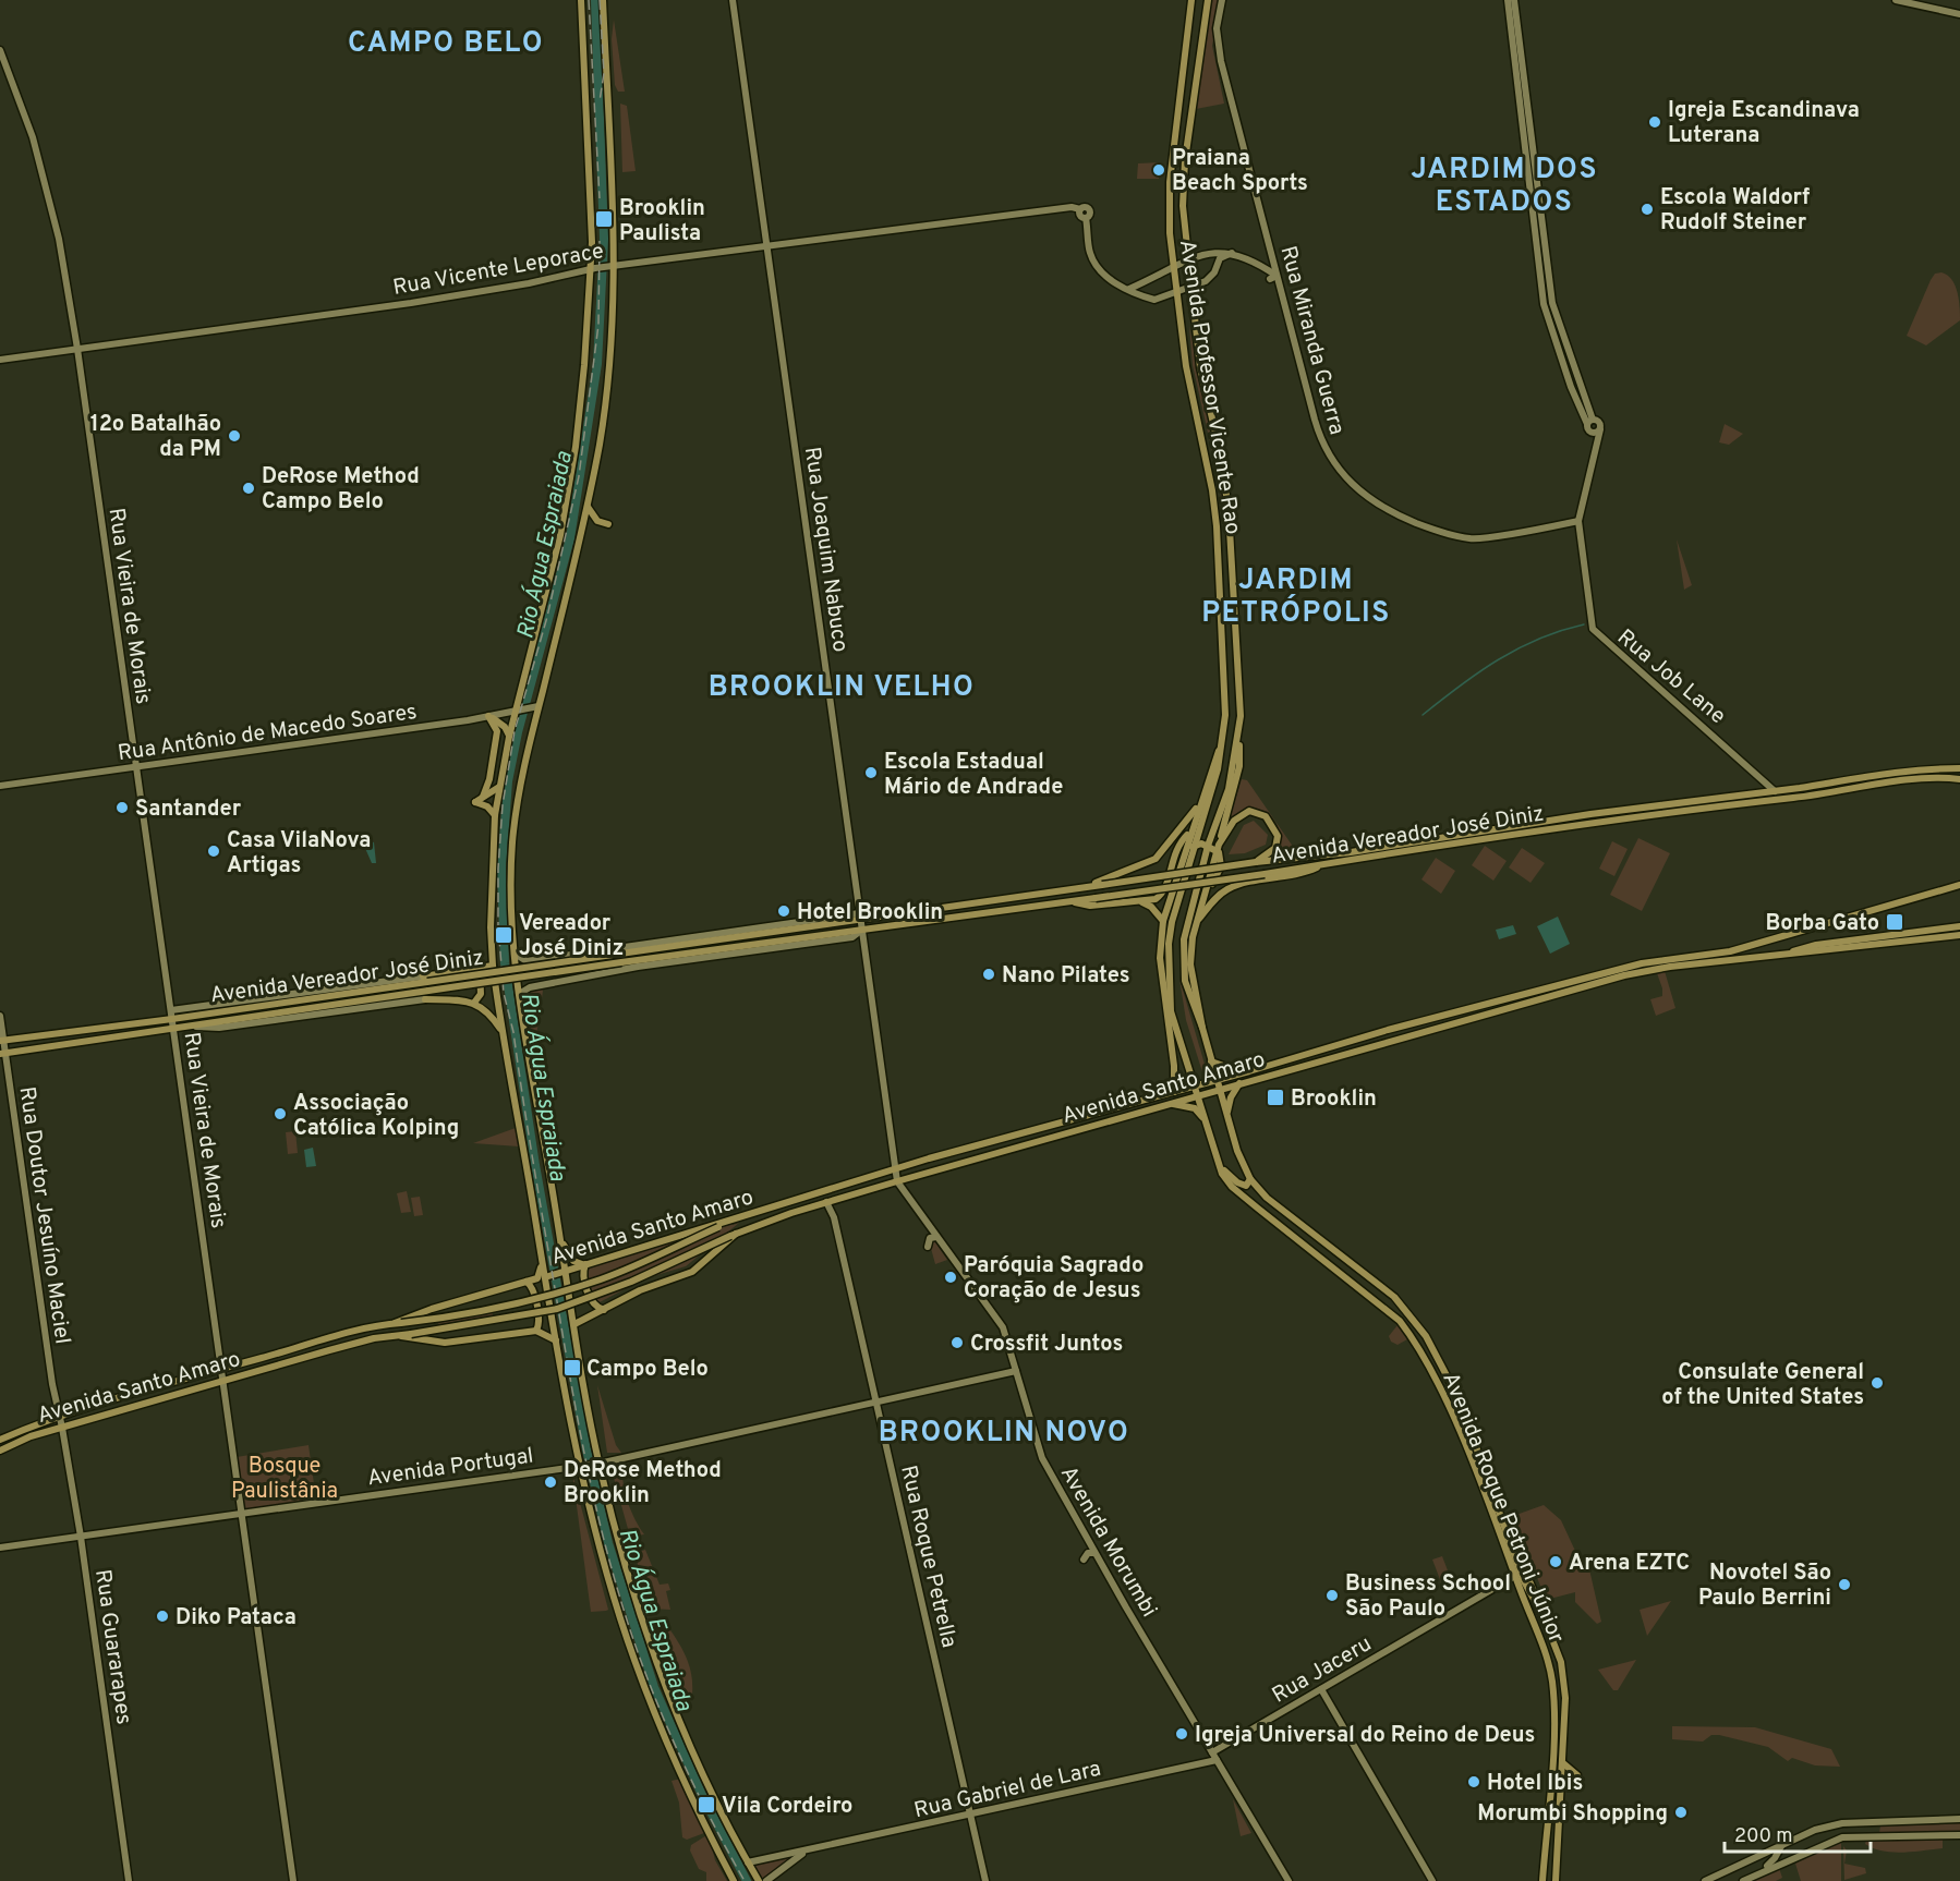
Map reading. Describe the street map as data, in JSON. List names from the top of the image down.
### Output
{
  "streets": {
    "main road": [
      "Avenida Professor Vicente Rao",
      "Avenida Vereador José Diniz",
      "Avenida Santo Amaro",
      "Avenida Roque Petroni Júnior"
    ],
    "street": [
      "Rua Vicente Leporace",
      "Rua Miranda Guerra",
      "Rua Joaquim Nabuco",
      "Rua Vieira de Morais",
      "Rua Job Lane",
      "Rua Antônio de Macedo Soares",
      "Rua Doutor Jesuíno Maciel",
      "Avenida Portugal",
      "Avenida Morumbi",
      "Rua Roque Petrella",
      "Rua Guararapes",
      "Rua Jaceru",
      "Rua Gabriel de Lara"
    ]
  },
  "crossings": [
    ["Rua Vicente Leporace", "Rua Joaquim Nabuco"],
    ["Rua Vicente Leporace", "Rua Vieira de Morais"],
    ["Rua Miranda Guerra", "Rua Job Lane"],
    ["Avenida Professor Vicente Rao", "Avenida Santo Amaro"],
    ["Avenida Professor Vicente Rao", "Avenida Roque Petroni Júnior"],
    ["Rua Joaquim Nabuco", "Avenida Vereador José Diniz"],
    ["Rua Joaquim Nabuco", "Avenida Santo Amaro"],
    ["Rua Joaquim Nabuco", "Avenida Morumbi"],
    ["Rua Vieira de Morais", "Rua Antônio de Macedo Soares"],
    ["Rua Vieira de Morais", "Avenida Vereador José Diniz"],
    ["Rua Vieira de Morais", "Avenida Santo Amaro"],
    ["Rua Vieira de Morais", "Avenida Portugal"],
    ["Rua Job Lane", "Avenida Vereador José Diniz"],
    ["Avenida Vereador José Diniz", "Rua Doutor Jesuíno Maciel"],
    ["Avenida Santo Amaro", "Rua Doutor Jesuíno Maciel"],
    ["Avenida Santo Amaro", "Avenida Roque Petroni Júnior"],
    ["Avenida Santo Amaro", "Avenida Morumbi"],
    ["Avenida Santo Amaro", "Rua Roque Petrella"],
    ["Avenida Santo Amaro", "Rua Guararapes"],
    ["Rua Doutor Jesuíno Maciel", "Rua Guararapes"],
    ["Avenida Portugal", "Avenida Morumbi"],
    ["Avenida Portugal", "Rua Roque Petrella"],
    ["Avenida Portugal", "Rua Guararapes"],
    ["Avenida Roque Petroni Júnior", "Rua Jaceru"],
    ["Avenida Morumbi", "Rua Jaceru"],
    ["Avenida Morumbi", "Rua Gabriel de Lara"],
    ["Rua Roque Petrella", "Rua Gabriel de Lara"]
  ],
  "districts": [
    "CAMPO BELO",
    "JARDIM DOS ESTADOS",
    "JARDIM PETRÓPOLIS",
    "BROOKLIN VELHO",
    "BROOKLIN NOVO"
  ],
  "water": ["Rio Água Espraiada"],
  "parks": ["Bosque Paulistânia"],
  "places": {
    "other": [
      "Igreja Escandinava Luterana",
      "Praiana Beach Sports",
      "Escola Waldorf Rudolf Steiner",
      "12o Batalhão da PM",
      "DeRose Method Campo Belo",
      "Escola Estadual Mário de Andrade",
      "Santander",
      "Casa VilaNova Artigas",
      "Hotel Brooklin",
      "Nano Pilates",
      "Associação Católica Kolping",
      "Paróquia Sagrado Coração de Jesus",
      "Crossfit Juntos",
      "Consulate General of the United States",
      "DeRose Method Brooklin",
      "Arena EZTC",
      "Novotel São Paulo Berrini",
      "Business School São Paulo",
      "Diko Pataca",
      "Igreja Universal do Reino de Deus",
      "Hotel Ibis",
      "Morumbi Shopping"
    ],
    "transit": [
      "Brooklin Paulista",
      "Borba Gato",
      "Vereador José Diniz",
      "Brooklin",
      "Campo Belo",
      "Vila Cordeiro"
    ]
  },
  "scale_bar": "200 m"
}
